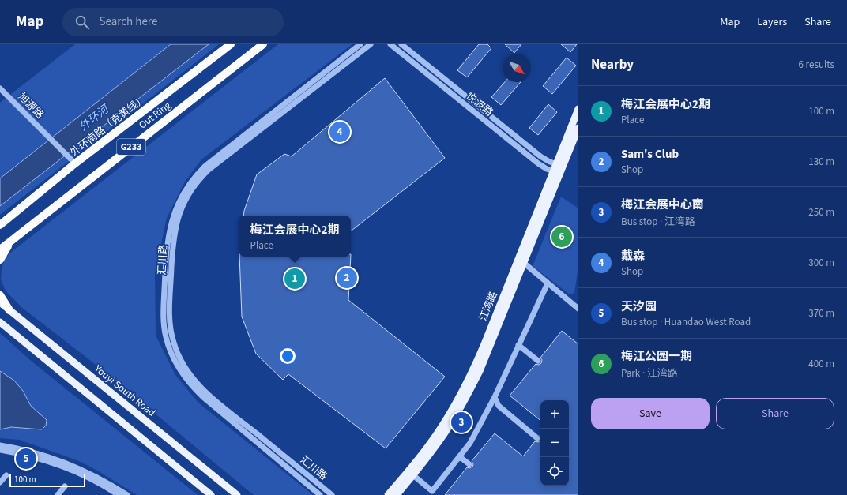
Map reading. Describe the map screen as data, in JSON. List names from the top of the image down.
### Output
{
  "streets": {
    "highway": ["Out Ring", "外环南路（克黄线）", "G233"],
    "main road": ["江湾路", "Youyi South Road"],
    "street": ["悦波路", "旭源路", "汇川路"]
  },
  "crossings": [
    ["悦波路", "江湾路"],
    ["旭源路", "外环南路（克黄线）"]
  ],
  "water": ["外环河"],
  "scale_bar": "100 m",
  "north": "bottom right",
  "page": {
    "header": "Map",
    "search": "Search here",
    "nav": ["Map", "Layers", "Share"],
    "heading": ["Nearby", "6 results"],
    "list": [
      {
        "mark": "1",
        "name": "梅江会展中心2期",
        "note": "Place",
        "value": "100 m"
      },
      {
        "mark": "2",
        "name": "Sam's Club",
        "note": "Shop",
        "value": "130 m"
      },
      {
        "mark": "3",
        "name": "梅江会展中心南",
        "note": "Bus stop · 江湾路",
        "value": "250 m"
      },
      {
        "mark": "4",
        "name": "戴森",
        "note": "Shop",
        "value": "300 m"
      },
      {
        "mark": "5",
        "name": "天汐园",
        "note": "Bus stop · Huandao West Road",
        "value": "370 m"
      },
      {
        "mark": "6",
        "name": "梅江公园一期",
        "note": "Park · 江湾路",
        "value": "400 m"
      }
    ],
    "pins": [
      "4",
      "6",
      "2",
      "1",
      "3",
      "5"
    ],
    "popup": ["梅江会展中心2期", "Place"],
    "buttons": ["Save", "Share"],
    "map_buttons": ["+", "−"],
    "scale": "100 m"
  }
}
